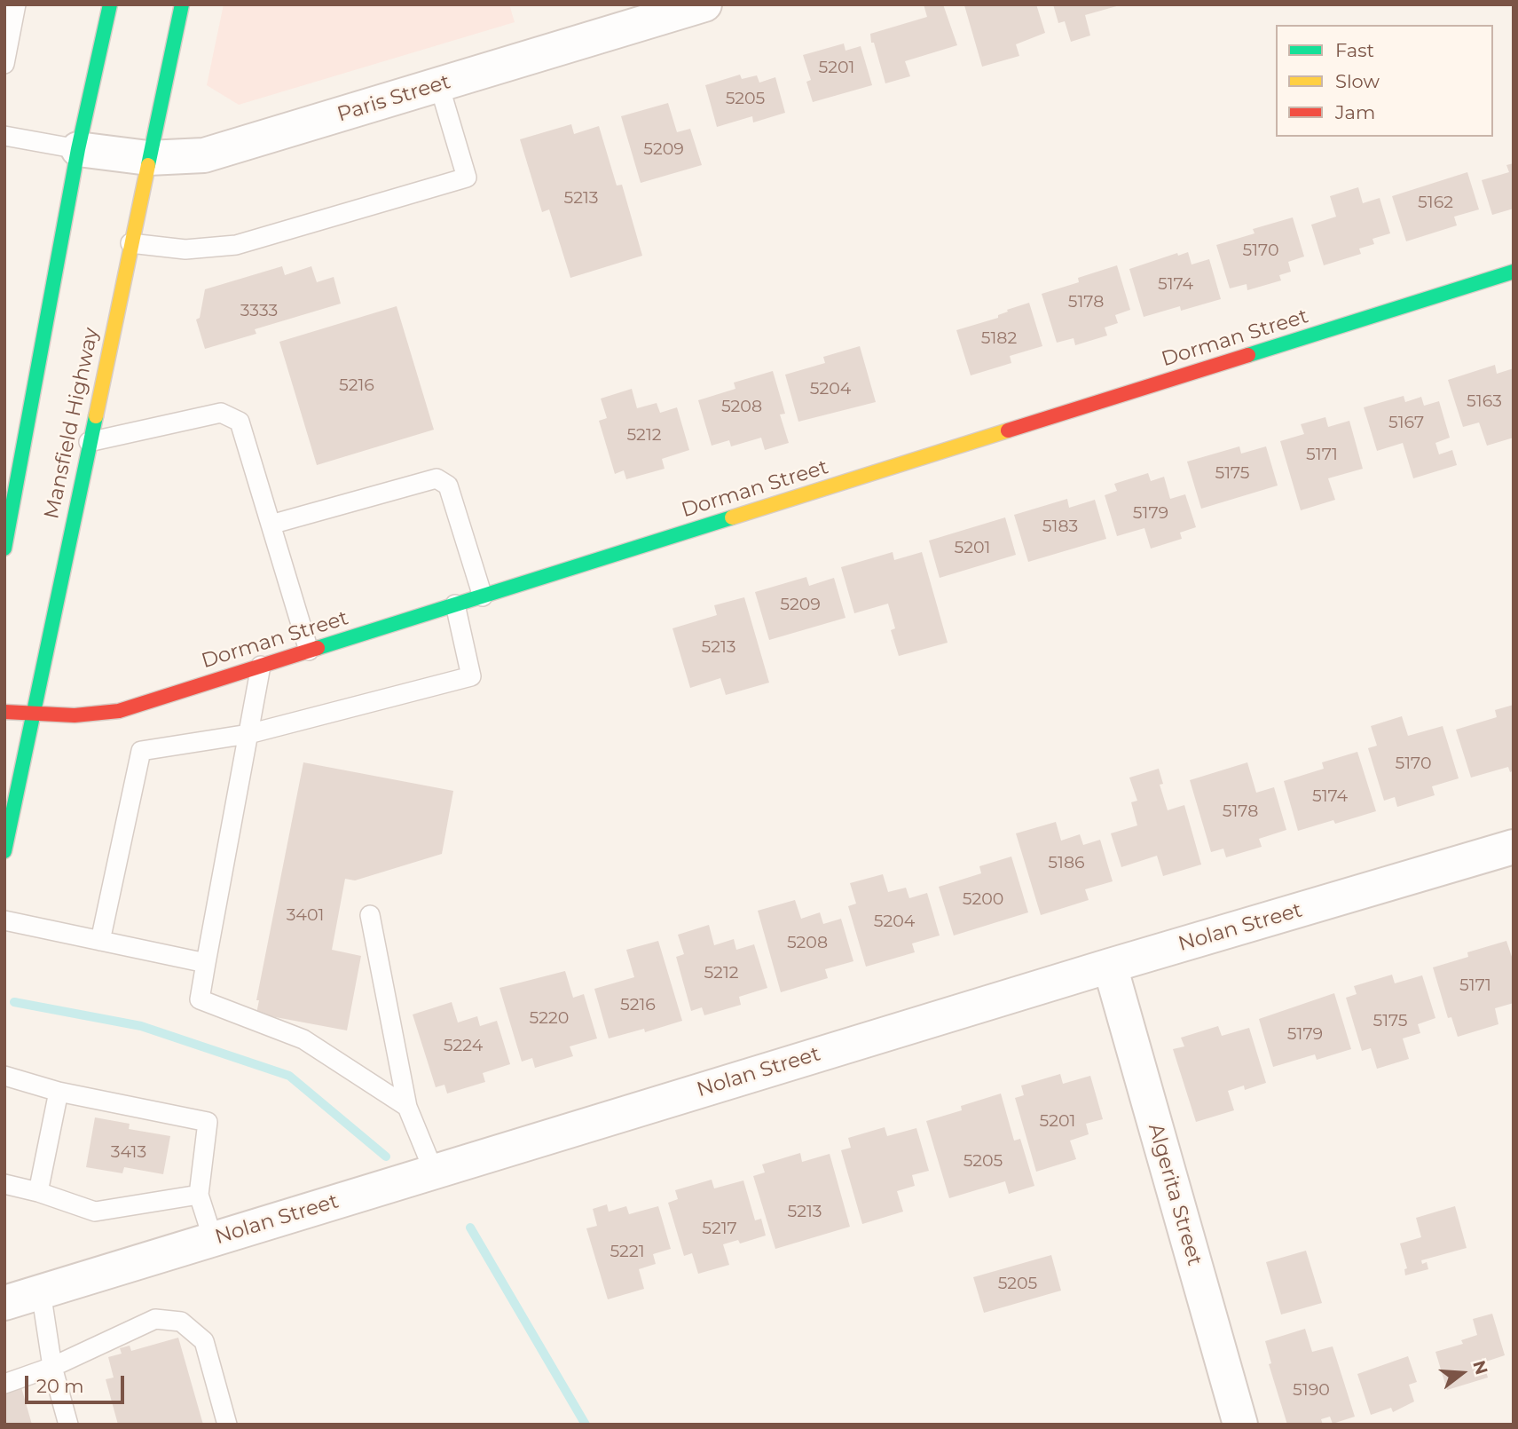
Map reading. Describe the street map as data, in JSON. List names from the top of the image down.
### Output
{
  "streets": {
    "street": [
      "Paris Street",
      "Dorman Street",
      "Mansfield Highway",
      "Nolan Street",
      "Algerita Street"
    ]
  },
  "crossings": [
    ["Paris Street", "Mansfield Highway"],
    ["Dorman Street", "Mansfield Highway"],
    ["Nolan Street", "Algerita Street"]
  ],
  "house_numbers": [
    "5201",
    "5205",
    "5209",
    "5213",
    "5162",
    "5170",
    "5174",
    "5178",
    "3333",
    "5182",
    "5216",
    "5204",
    "5163",
    "5208",
    "5167",
    "5212",
    "5171",
    "5175",
    "5179",
    "5183",
    "5201",
    "5209",
    "5213",
    "5170",
    "5174",
    "5178",
    "5186",
    "5200",
    "3401",
    "5204",
    "5208",
    "5212",
    "5171",
    "5216",
    "5220",
    "5175",
    "5179",
    "5224",
    "5201",
    "3413",
    "5205",
    "5213",
    "5217",
    "5221",
    "5205",
    "5190"
  ],
  "legend": ["Fast", "Slow", "Jam"],
  "scale_bar": "20 m",
  "north": "right"
}
